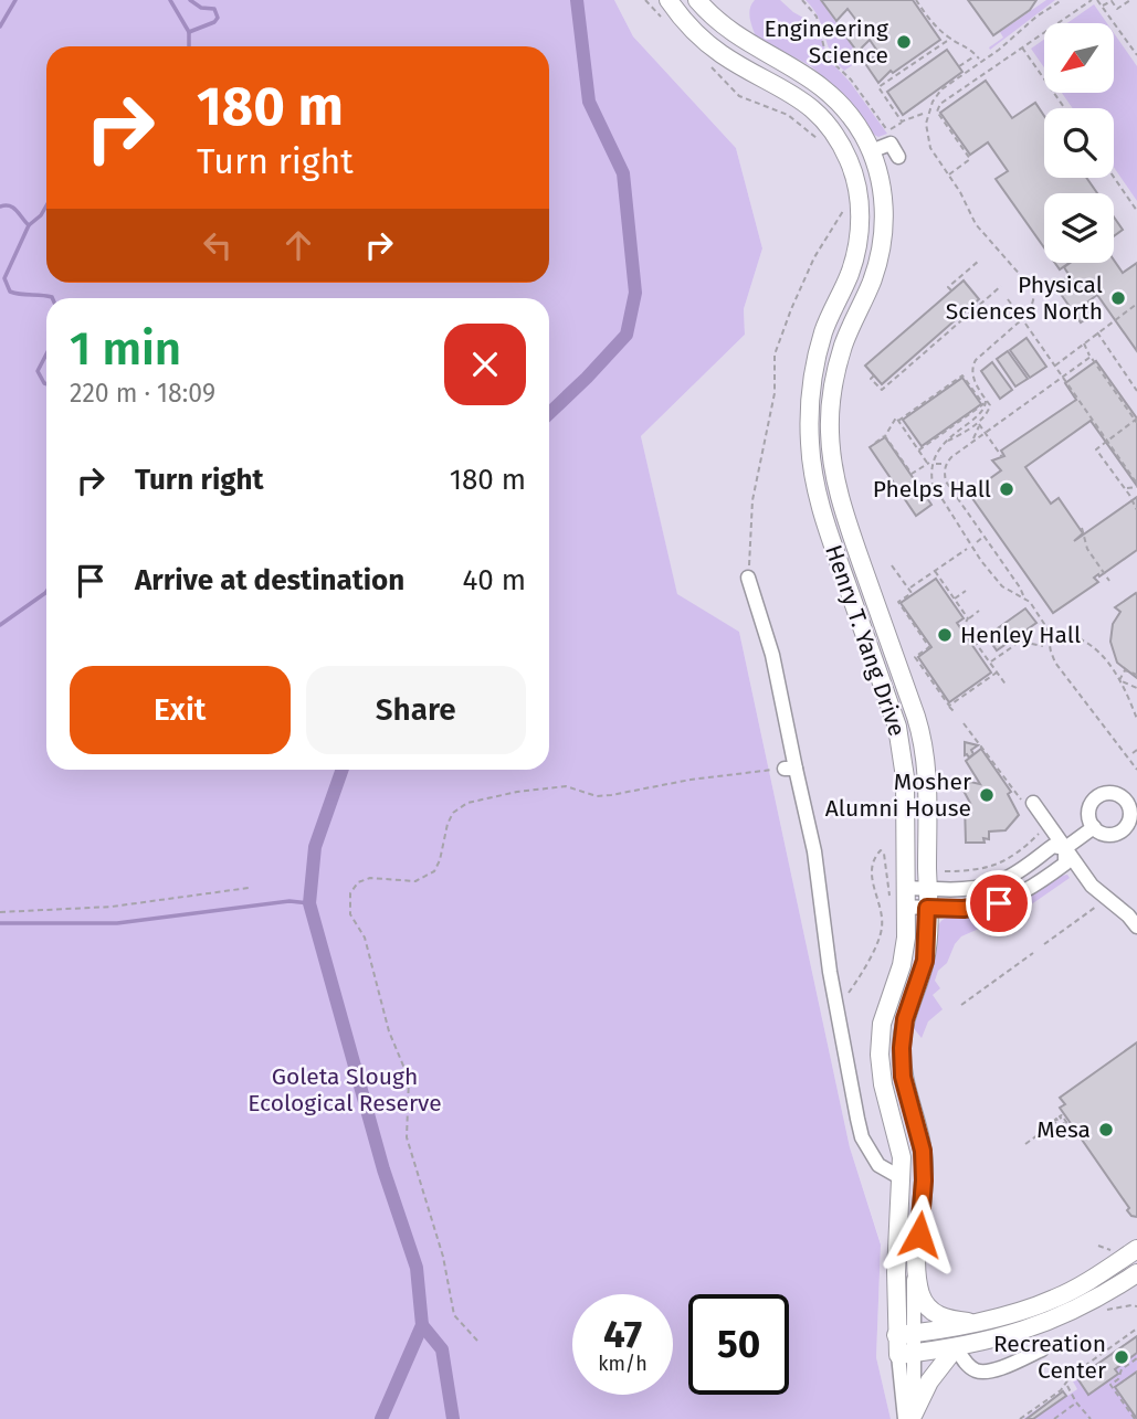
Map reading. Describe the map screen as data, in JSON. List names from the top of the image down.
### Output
{
  "streets": {
    "main road": ["Henry T. Yang Drive"]
  },
  "parks": ["Goleta Slough Ecological Reserve"],
  "places": [
    "Engineering Science",
    "Physical Sciences North",
    "Phelps Hall",
    "Henley Hall",
    "Mosher Alumni House",
    "Mesa",
    "Recreation Center"
  ],
  "north": "bottom left",
  "page": {
    "turn": ["180 m", "Turn right"],
    "heading": ["1 min", "220 m · 18:09"],
    "list": [
      {
        "name": "Turn right",
        "value": "180 m"
      },
      {
        "name": "Arrive at destination",
        "value": "40 m"
      }
    ],
    "buttons": ["Exit", "Share"],
    "speed": "47 km/h",
    "limit": "50"
  }
}
